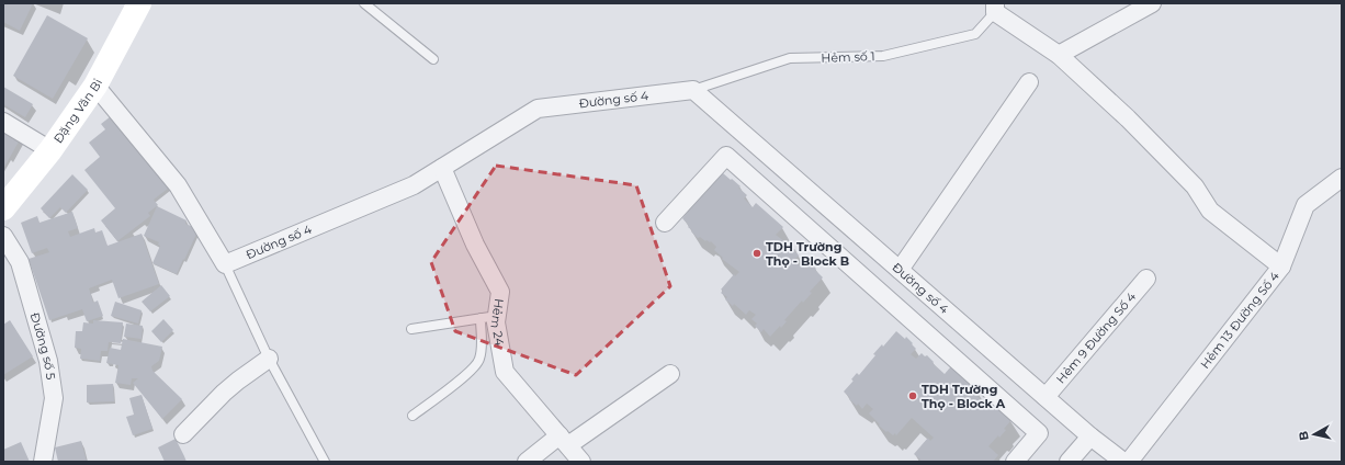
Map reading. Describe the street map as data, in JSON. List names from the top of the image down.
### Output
{
  "streets": {
    "main road": ["Đặng Văn Bi"],
    "street": [
      "Đường số 4",
      "Hẻm 13 Đường Số 4",
      "Hẻm 24",
      "Hẻm 9 Đường Số 4",
      "Đường số 5"
    ],
    "lane": ["Hẻm số 1"]
  },
  "crossings": [
    ["Hẻm số 1", "Đường số 4"],
    ["Đường số 4", "Hẻm 24"],
    ["Đường số 4", "Hẻm 9 Đường Số 4"]
  ],
  "places": ["TDH Trường Thọ - Block B", "TDH Trường Thọ - Block A"],
  "north": "left"
}
